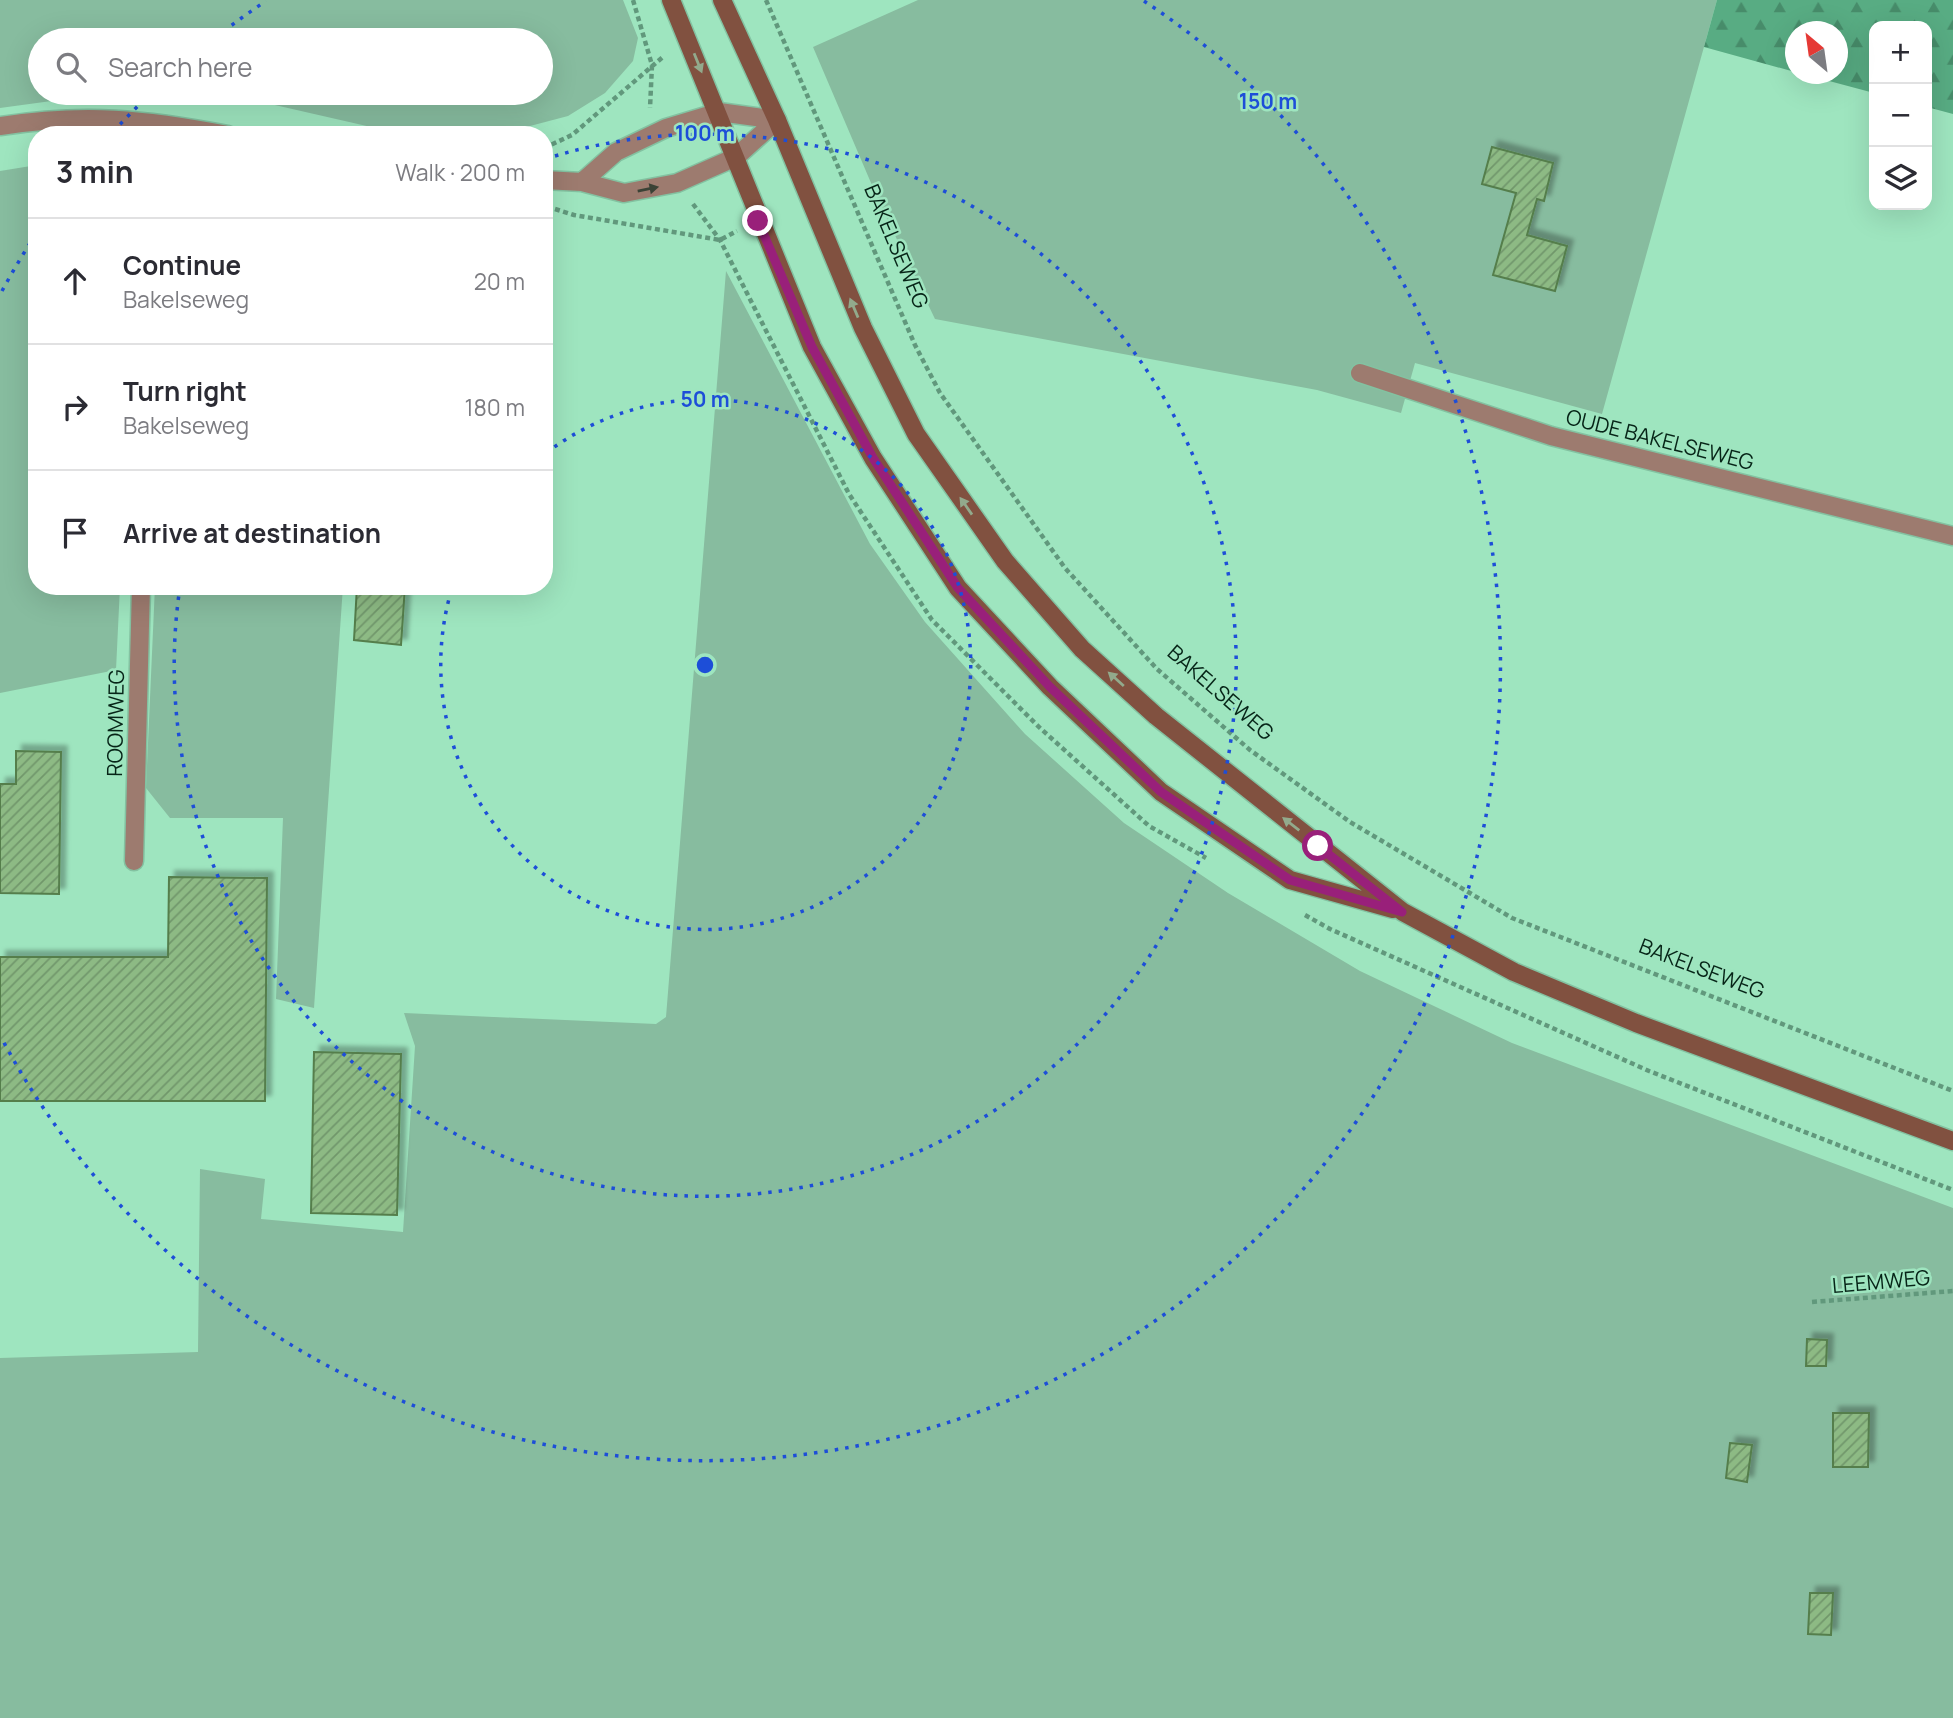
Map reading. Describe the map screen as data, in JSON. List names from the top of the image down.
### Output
{
  "streets": {
    "street": ["OUDE BAKELSEWEG", "ROOMWEG"],
    "path": ["BAKELSEWEG", "LEEMWEG"]
  },
  "north": "top left",
  "page": {
    "map_buttons": ["+", "−"],
    "search": "Search here",
    "heading": ["3 min", "Walk · 200 m"],
    "list": [
      ["Continue", "Bakelseweg", "20 m"],
      ["Turn right", "Bakelseweg", "180 m"],
      "Arrive at destination"
    ]
  },
  "rings": ["150 m", "100 m", "50 m"]
}
